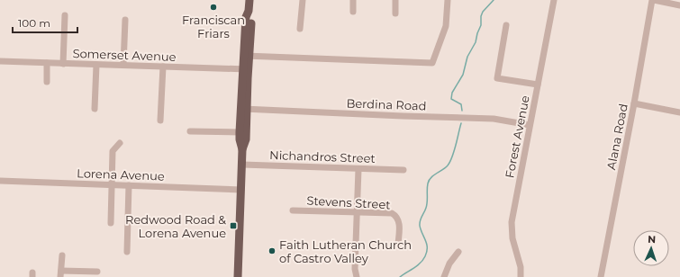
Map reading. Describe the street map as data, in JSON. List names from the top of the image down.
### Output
{
  "streets": {
    "street": [
      "Somerset Avenue",
      "Berdina Road",
      "Forest Avenue",
      "Alana Road",
      "Nichandros Street",
      "Lorena Avenue",
      "Stevens Street"
    ]
  },
  "crossings": [
    ["Berdina Road", "Forest Avenue"]
  ],
  "places": {
    "other": ["Franciscan Friars", "Faith Lutheran Church of Castro Valley"],
    "transit": ["Redwood Road & Lorena Avenue"]
  },
  "scale_bar": "100 m",
  "north": "top"
}
